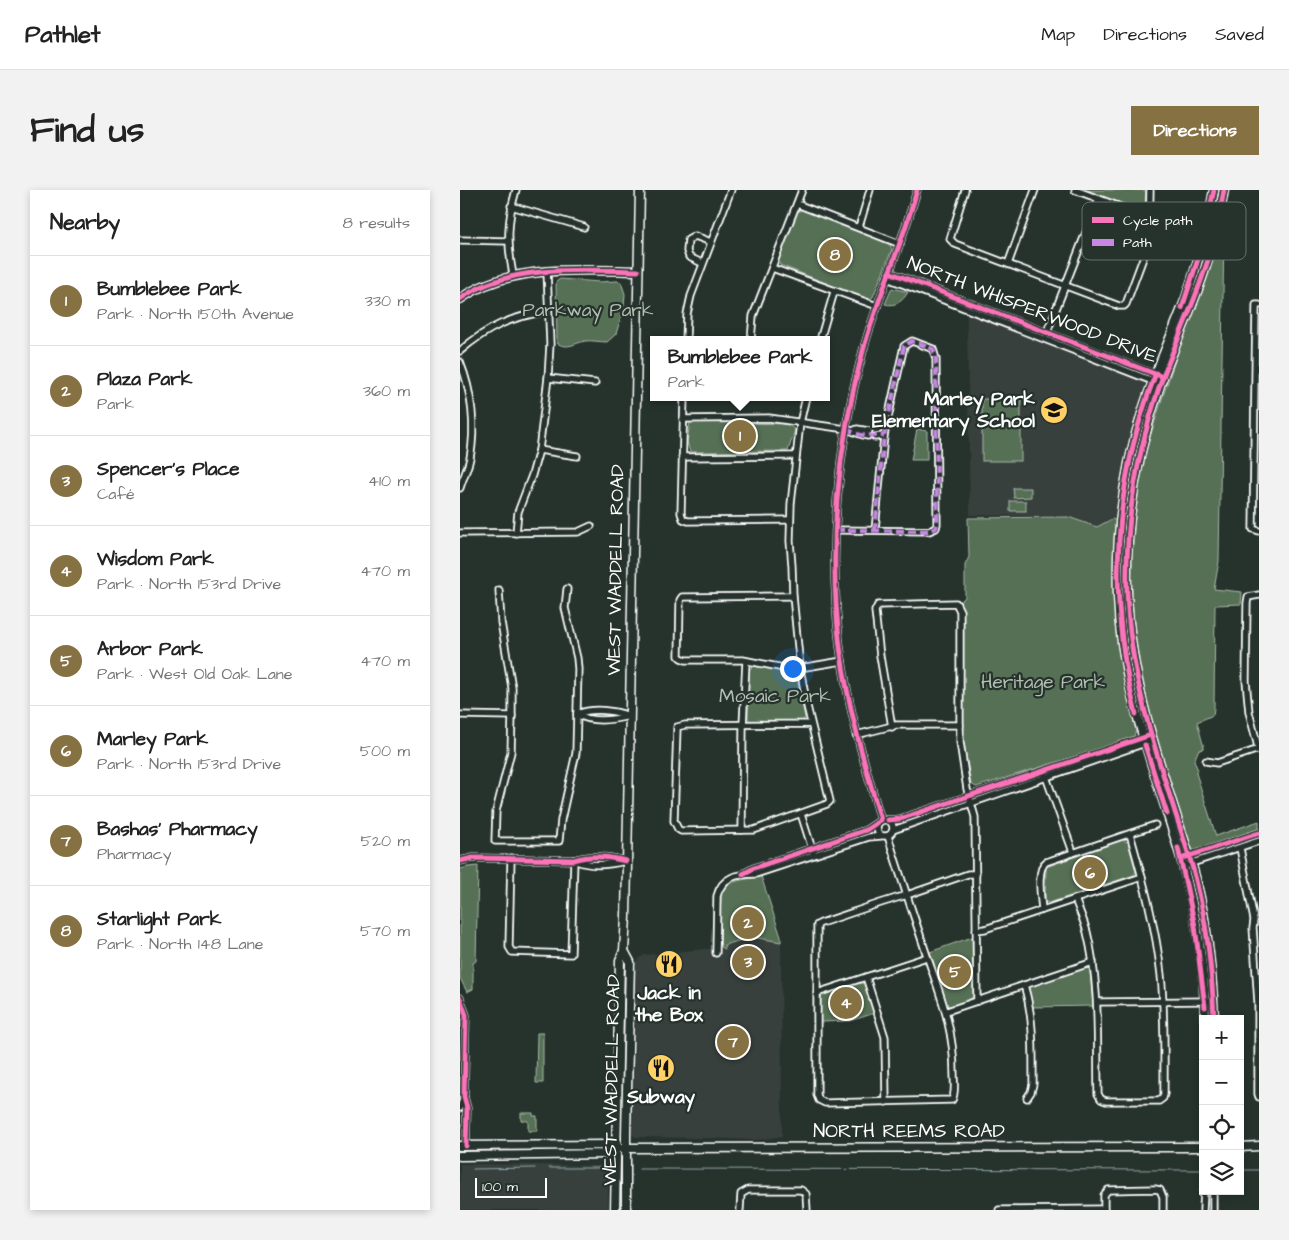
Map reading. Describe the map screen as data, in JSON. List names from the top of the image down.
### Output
{
  "streets": {
    "main road": ["WEST WADDELL ROAD", "NORTH REEMS ROAD"],
    "street": ["NORTH WHISPERWOOD DRIVE"]
  },
  "crossings": [
    ["WEST WADDELL ROAD", "NORTH REEMS ROAD"]
  ],
  "parks": ["Parkway Park", "Heritage Park", "Mosaic Park"],
  "places": {
    "school or university": ["Marley Park Elementary School"],
    "restaurant": ["Jack in the Box", "Subway"]
  },
  "legend": ["Cycle path", "Path"],
  "scale_bar": "100 m",
  "page": {
    "header": "Pathlet",
    "nav": ["Map", "Directions", "Saved"],
    "title": "Find us",
    "buttons": "Directions",
    "heading": ["Nearby", "8 results"],
    "pins": [
      "8",
      "1",
      "6",
      "2",
      "3",
      "5",
      "4",
      "7"
    ],
    "list": [
      {
        "mark": "1",
        "name": "Bumblebee Park",
        "note": "Park · North 150th Avenue",
        "value": "330 m"
      },
      {
        "mark": "2",
        "name": "Plaza Park",
        "note": "Park",
        "value": "360 m"
      },
      {
        "mark": "3",
        "name": "Spencer's Place",
        "note": "Café",
        "value": "410 m"
      },
      {
        "mark": "4",
        "name": "Wisdom Park",
        "note": "Park · North 153rd Drive",
        "value": "470 m"
      },
      {
        "mark": "5",
        "name": "Arbor Park",
        "note": "Park · West Old Oak Lane",
        "value": "470 m"
      },
      {
        "mark": "6",
        "name": "Marley Park",
        "note": "Park · North 153rd Drive",
        "value": "500 m"
      },
      {
        "mark": "7",
        "name": "Bashas' Pharmacy",
        "note": "Pharmacy",
        "value": "520 m"
      },
      {
        "mark": "8",
        "name": "Starlight Park",
        "note": "Park · North 148 Lane",
        "value": "570 m"
      }
    ],
    "popup": ["Bumblebee Park", "Park"],
    "map_buttons": ["+", "−"],
    "scale": "100 m"
  }
}
